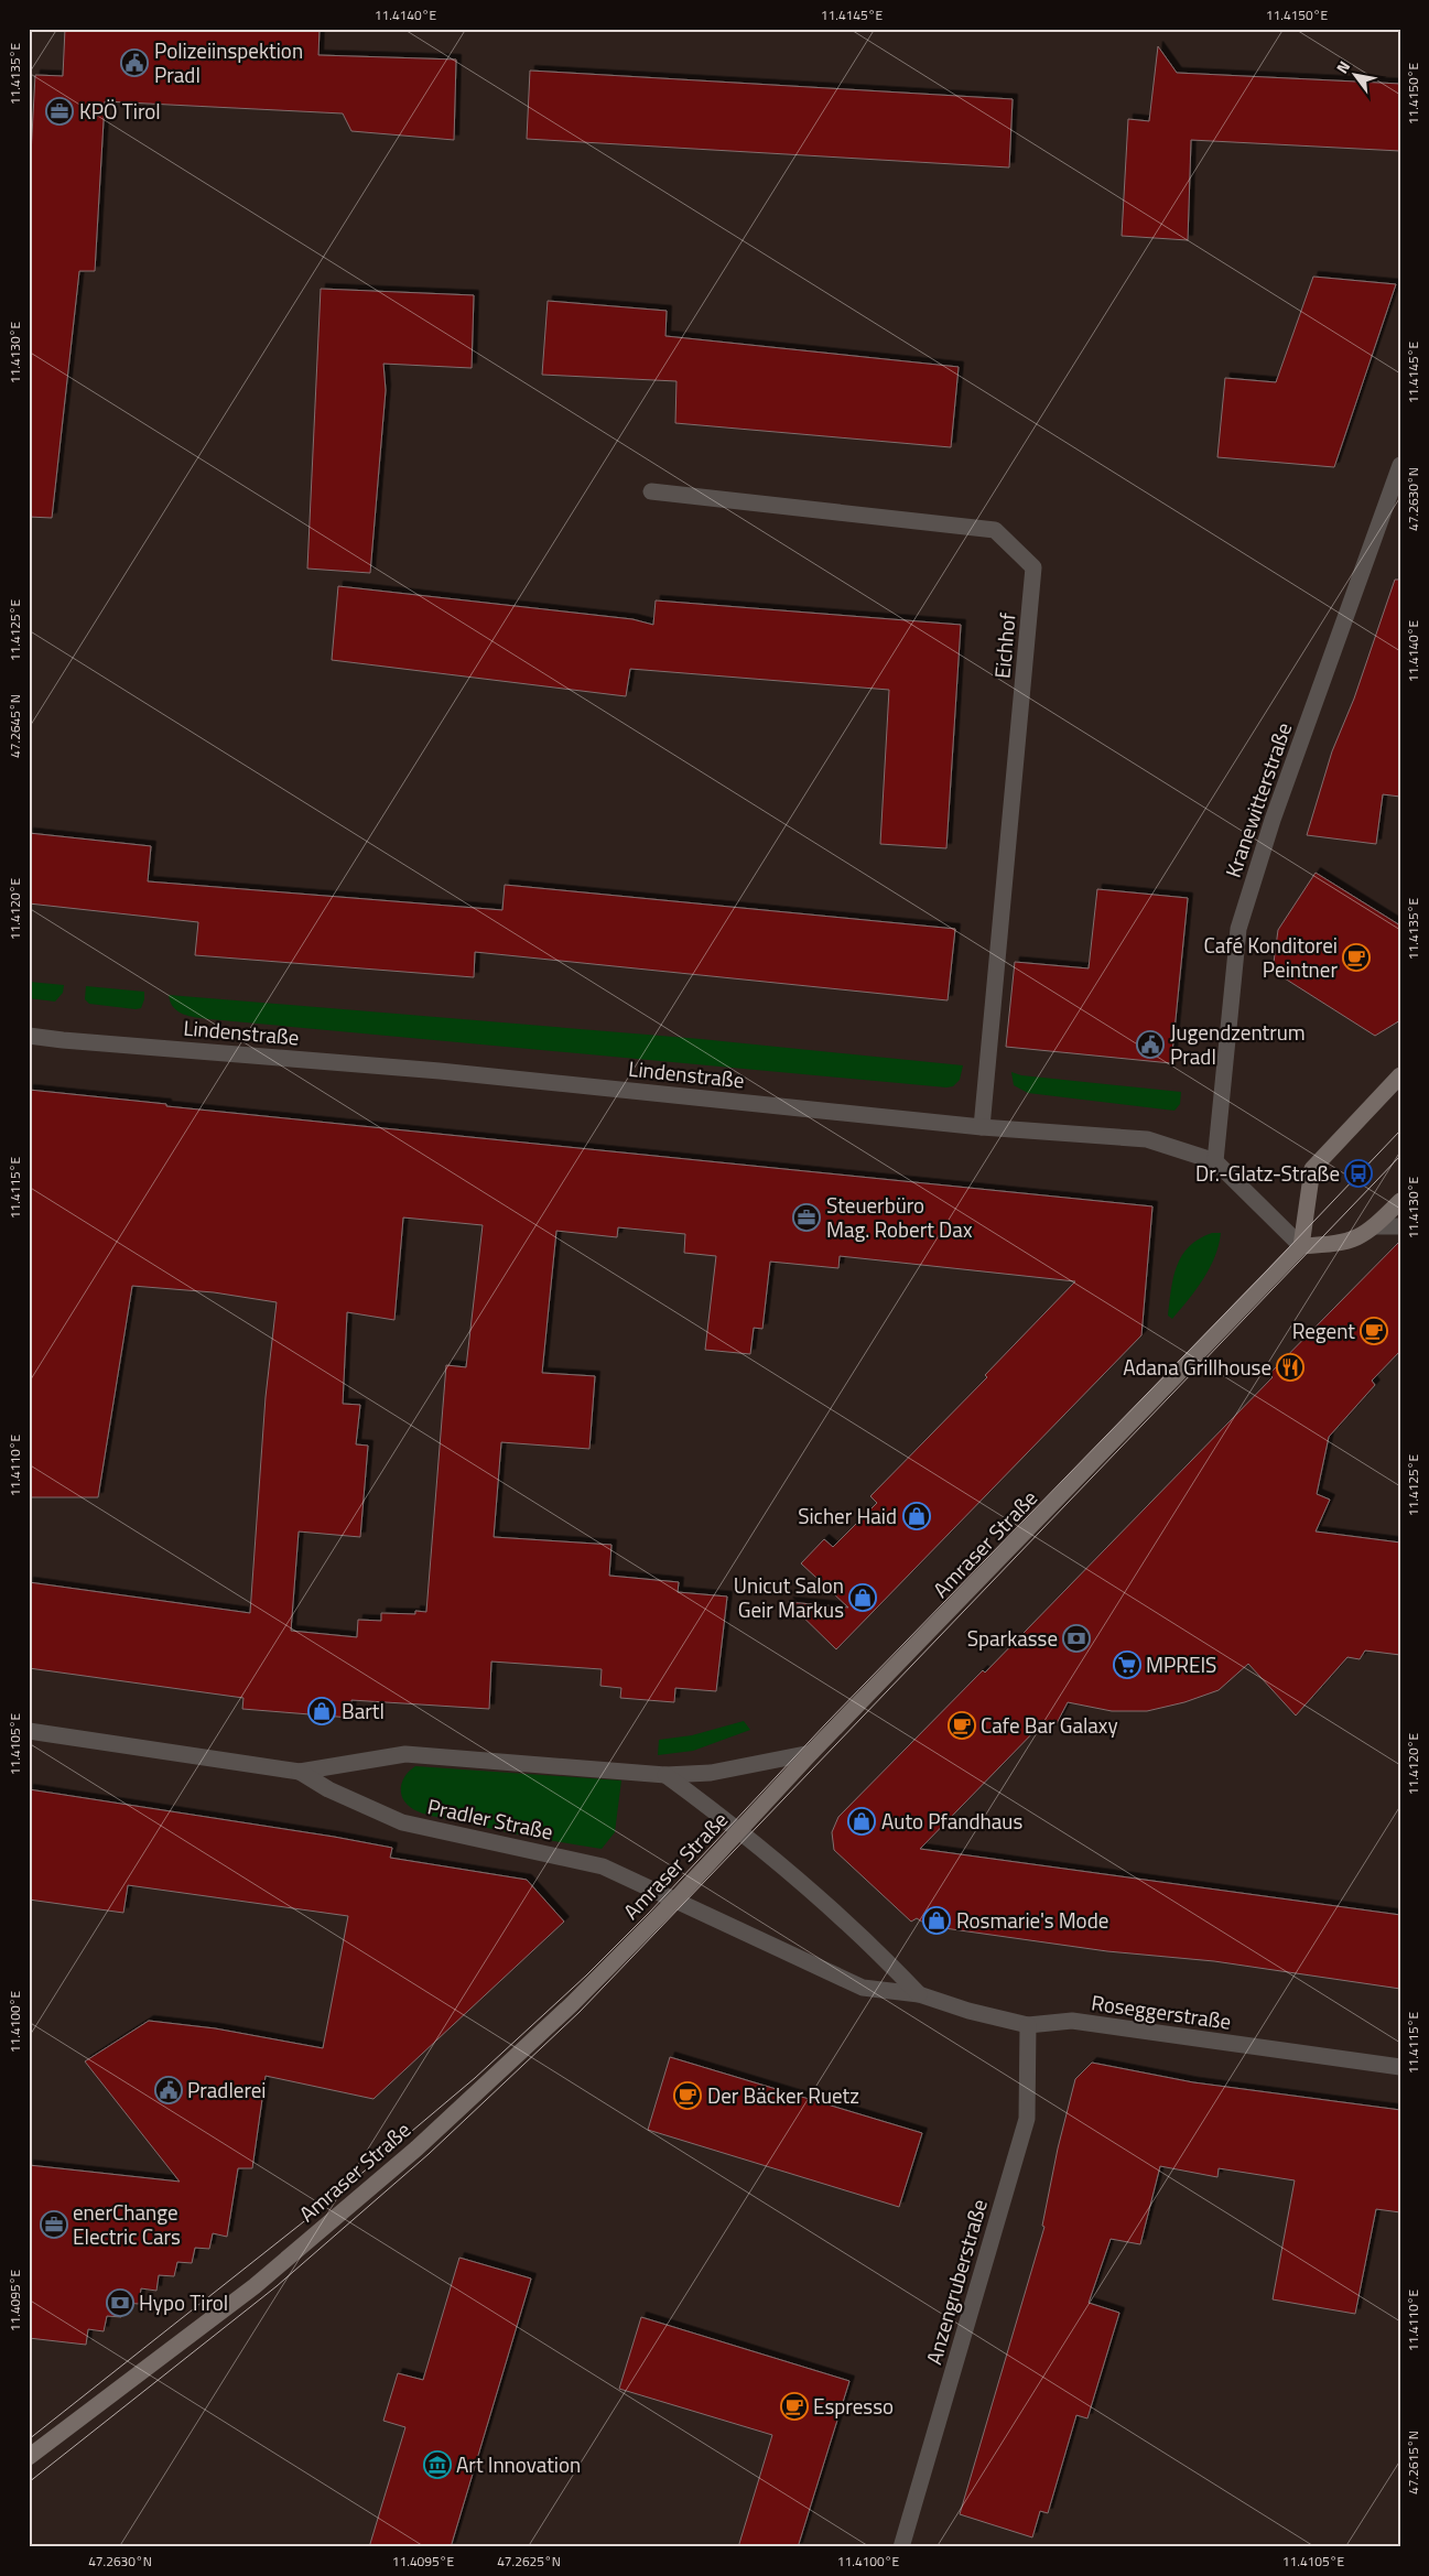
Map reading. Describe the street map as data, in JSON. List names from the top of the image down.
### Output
{
  "streets": {
    "street": [
      "Eichhof",
      "Kranewitterstraße",
      "Lindenstraße",
      "Amraser Straße",
      "Pradler Straße",
      "Roseggerstraße",
      "Anzengruberstraße"
    ]
  },
  "crossings": [
    ["Eichhof", "Lindenstraße"],
    ["Kranewitterstraße", "Lindenstraße"],
    ["Lindenstraße", "Amraser Straße"],
    ["Amraser Straße", "Pradler Straße"],
    ["Amraser Straße", "Roseggerstraße"],
    ["Pradler Straße", "Roseggerstraße"],
    ["Roseggerstraße", "Anzengruberstraße"]
  ],
  "places": {
    "public building": ["Polizeiinspektion Pradl", "Jugendzentrum Pradl", "Pradlerei"],
    "office": ["KPÖ Tirol", "Steuerbüro Mag. Robert Dax", "enerChange Electric Cars"],
    "cafe": [
      "Café Konditorei Peintner",
      "Regent",
      "Cafe Bar Galaxy",
      "Der Bäcker Ruetz",
      "Espresso"
    ],
    "bus stop": ["Dr.-Glatz-Straße"],
    "restaurant": ["Adana Grillhouse"],
    "shop": [
      "Sicher Haid",
      "Unicut Salon Geir Markus",
      "Bartl",
      "Auto Pfandhaus",
      "Rosmarie's Mode"
    ],
    "bank": ["Sparkasse", "Hypo Tirol"],
    "supermarket": ["MPREIS"],
    "museum": ["Art Innovation"]
  },
  "north": "top left",
  "coordinates": [
    "11.4140°E",
    "11.4145°E",
    "11.4150°E",
    "11.4135°E",
    "11.4130°E",
    "47.2630°N",
    "11.4125°E",
    "47.2645°N",
    "11.4120°E",
    "11.4115°E",
    "11.4110°E",
    "11.4105°E",
    "11.4100°E",
    "11.4095°E",
    "47.2615°N",
    "47.2625°N"
  ]
}
